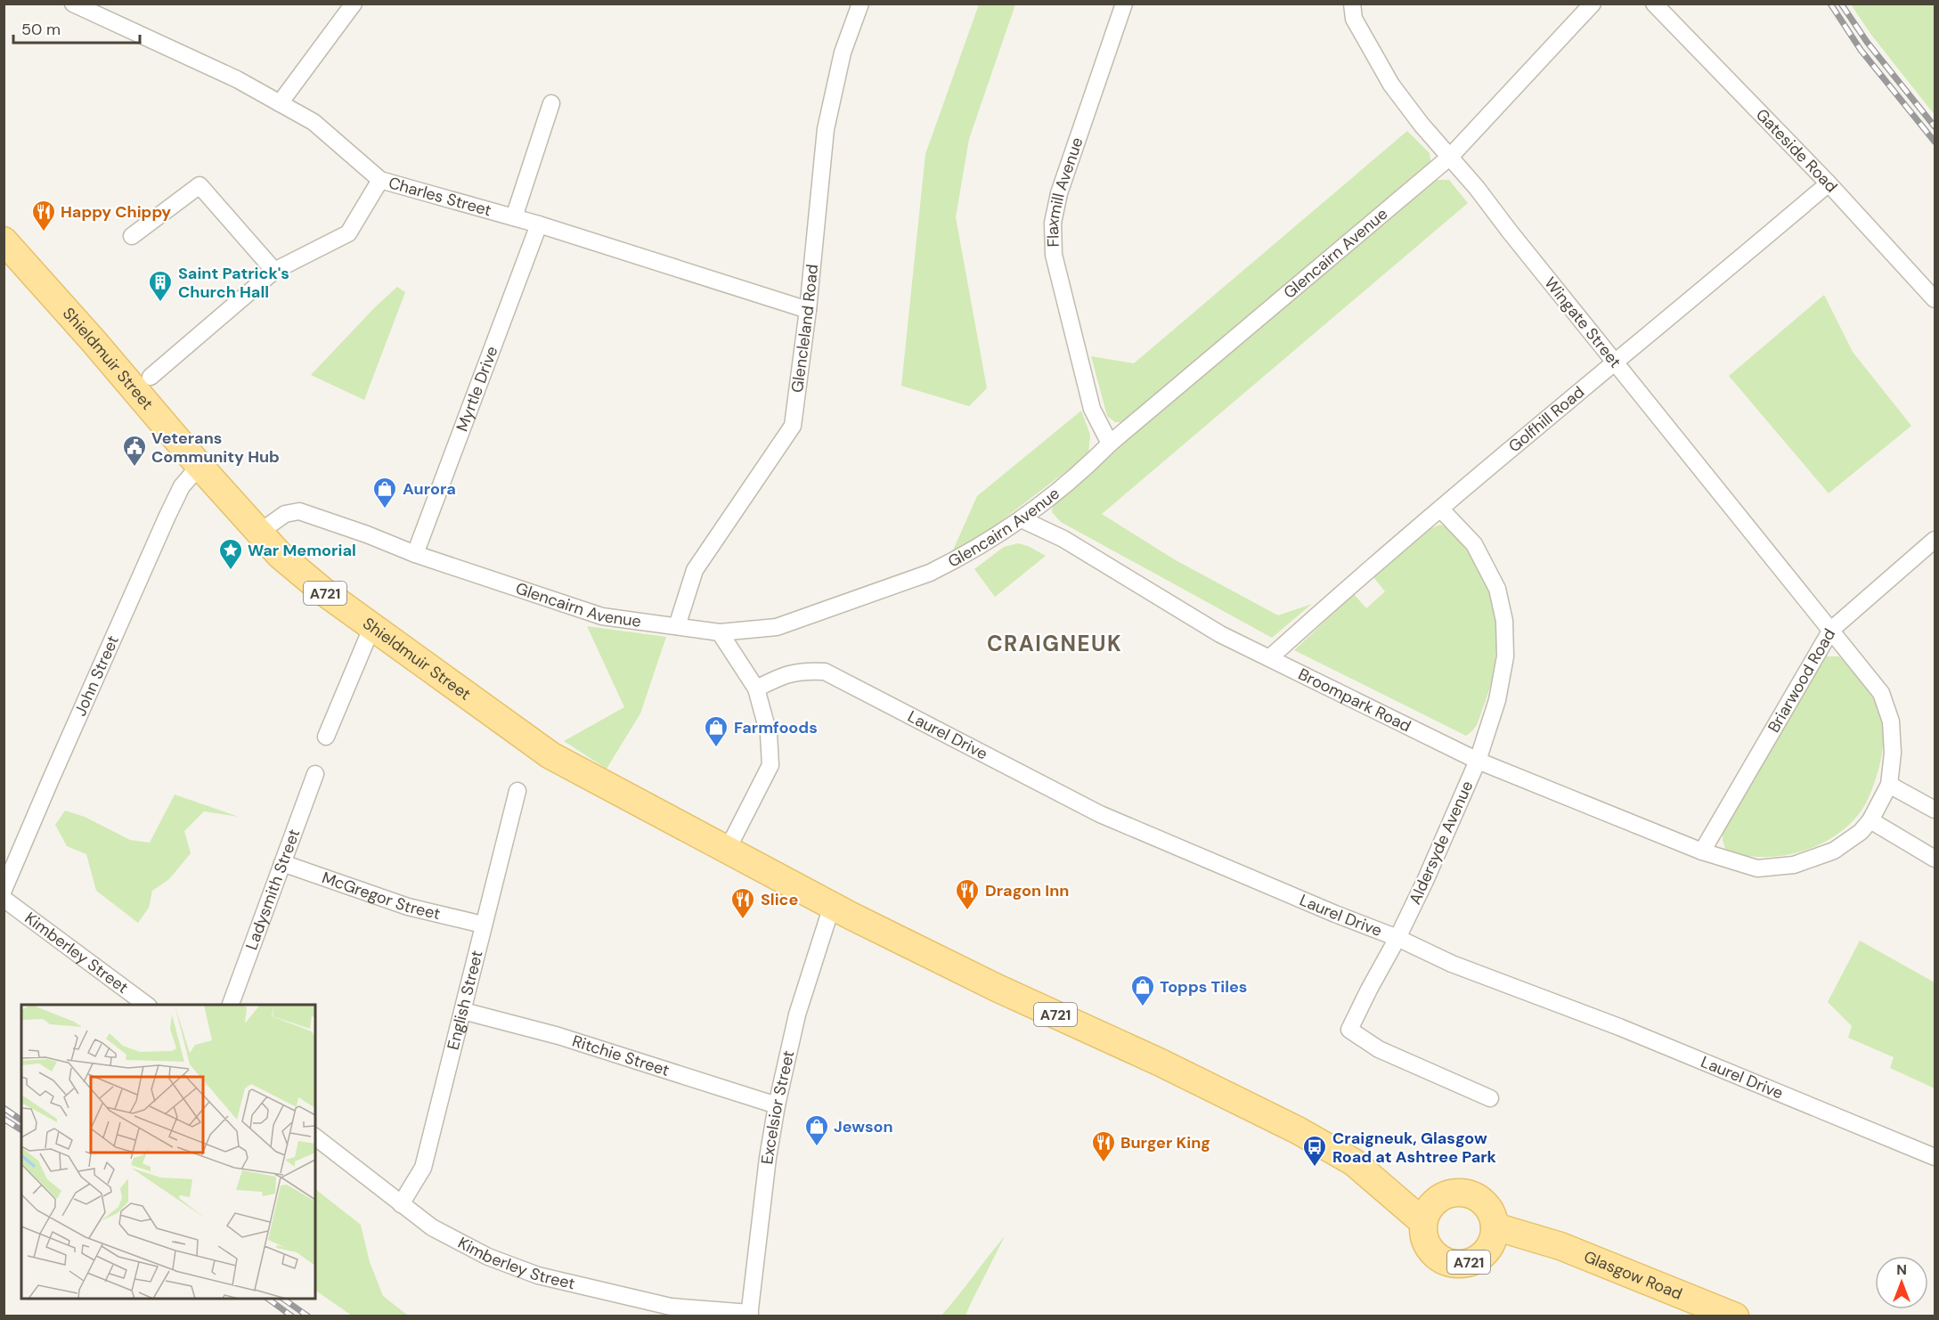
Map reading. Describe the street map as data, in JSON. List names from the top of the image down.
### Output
{
  "streets": {
    "main road": ["Shieldmuir Street", "A721", "Glasgow Road"],
    "street": [
      "Gateside Road",
      "Flaxmill Avenue",
      "Charles Street",
      "Glencairn Avenue",
      "Wingate Street",
      "Glencleland Road",
      "Myrtle Drive",
      "Golfhill Road",
      "John Street",
      "Briarwood Road",
      "Broompark Road",
      "Laurel Drive",
      "Aldersyde Avenue",
      "Ladysmith Street",
      "McGregor Street",
      "Kimberley Street",
      "English Street",
      "Ritchie Street",
      "Excelsior Street"
    ]
  },
  "crossings": [
    ["Gateside Road", "Golfhill Road"],
    ["Flaxmill Avenue", "Glencairn Avenue"],
    ["Charles Street", "Glencleland Road"],
    ["Charles Street", "Myrtle Drive"],
    ["Glencairn Avenue", "Wingate Street"],
    ["Glencairn Avenue", "Glencleland Road"],
    ["Glencairn Avenue", "Shieldmuir Street"],
    ["Glencairn Avenue", "Myrtle Drive"],
    ["Glencairn Avenue", "Broompark Road"],
    ["Wingate Street", "Golfhill Road"],
    ["Wingate Street", "Briarwood Road"],
    ["Wingate Street", "Broompark Road"],
    ["Shieldmuir Street", "A721"],
    ["Shieldmuir Street", "John Street"],
    ["Golfhill Road", "Broompark Road"],
    ["Golfhill Road", "Aldersyde Avenue"],
    ["A721", "Excelsior Street"],
    ["A721", "Glasgow Road"],
    ["Briarwood Road", "Broompark Road"],
    ["Broompark Road", "Aldersyde Avenue"],
    ["Laurel Drive", "Aldersyde Avenue"],
    ["Ladysmith Street", "McGregor Street"],
    ["McGregor Street", "English Street"],
    ["Kimberley Street", "English Street"],
    ["Kimberley Street", "Excelsior Street"],
    ["English Street", "Ritchie Street"],
    ["Ritchie Street", "Excelsior Street"]
  ],
  "districts": ["CRAIGNEUK"],
  "places": {
    "restaurant": [
      "Happy Chippy",
      "Dragon Inn",
      "Slice",
      "Burger King"
    ],
    "building": ["Saint Patrick's Church Hall"],
    "public building": ["Veterans Community Hub"],
    "shop": [
      "Aurora",
      "Farmfoods",
      "Topps Tiles",
      "Jewson"
    ],
    "place": ["War Memorial"],
    "bus stop": ["Craigneuk, Glasgow Road at Ashtree Park"]
  },
  "scale_bar": "50 m",
  "north": "top"
}
